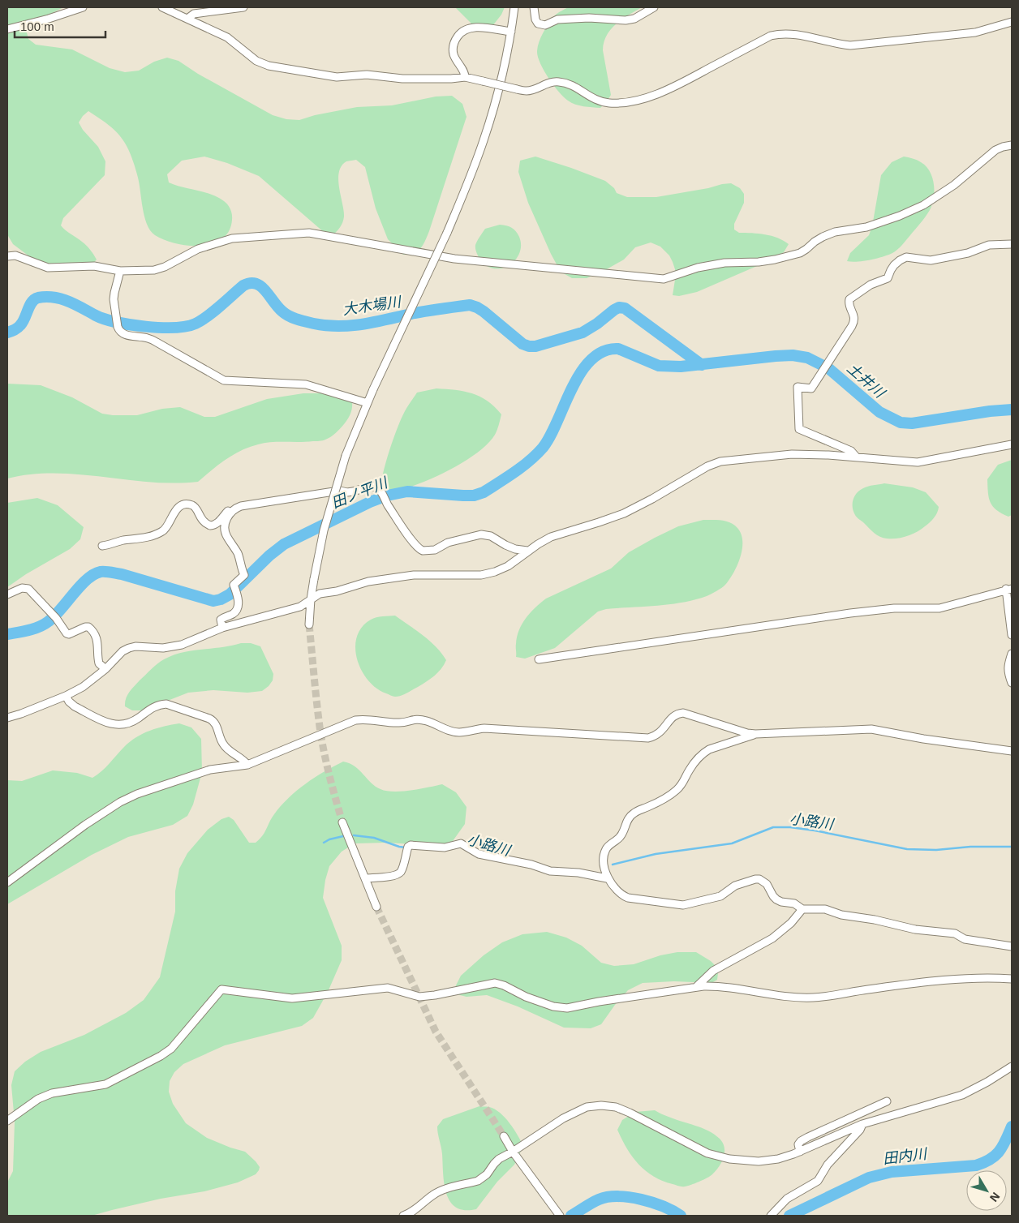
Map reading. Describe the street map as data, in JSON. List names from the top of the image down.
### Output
{
  "water": [
    "大木場川",
    "土井川",
    "田ノ平川",
    "小路川",
    "田内川"
  ],
  "scale_bar": "100 m",
  "north": "bottom right"
}
